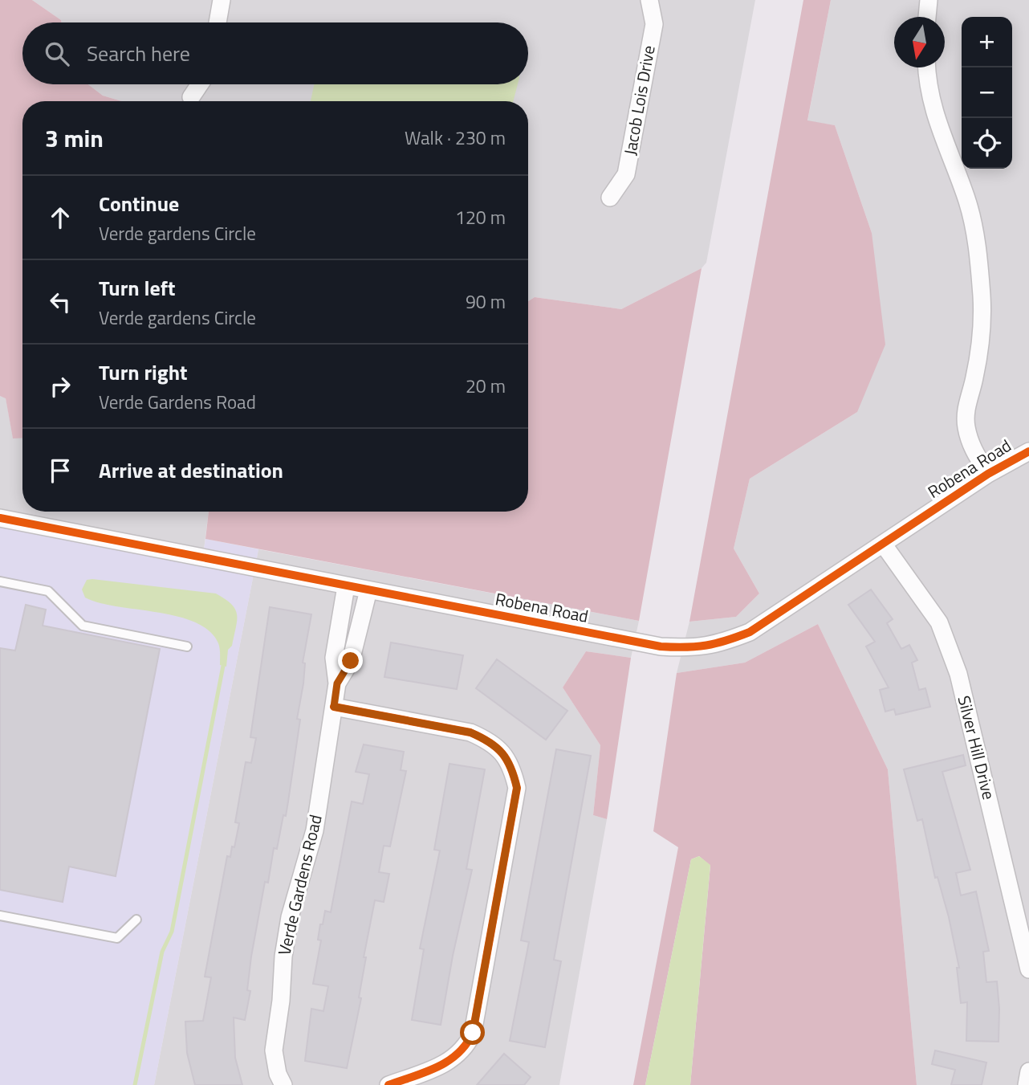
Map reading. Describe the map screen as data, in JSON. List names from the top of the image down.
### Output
{
  "streets": {
    "street": [
      "Jacob Lois Drive",
      "Robena Road",
      "Silver Hill Drive",
      "Verde Gardens Road"
    ]
  },
  "crossings": [
    ["Robena Road", "Silver Hill Drive"],
    ["Robena Road", "Verde Gardens Road"]
  ],
  "north": "bottom",
  "page": {
    "map_buttons": ["+", "−"],
    "search": "Search here",
    "heading": ["3 min", "Walk · 230 m"],
    "list": [
      ["Continue", "Verde gardens Circle", "120 m"],
      ["Turn left", "Verde gardens Circle", "90 m"],
      ["Turn right", "Verde Gardens Road", "20 m"],
      "Arrive at destination"
    ]
  }
}
